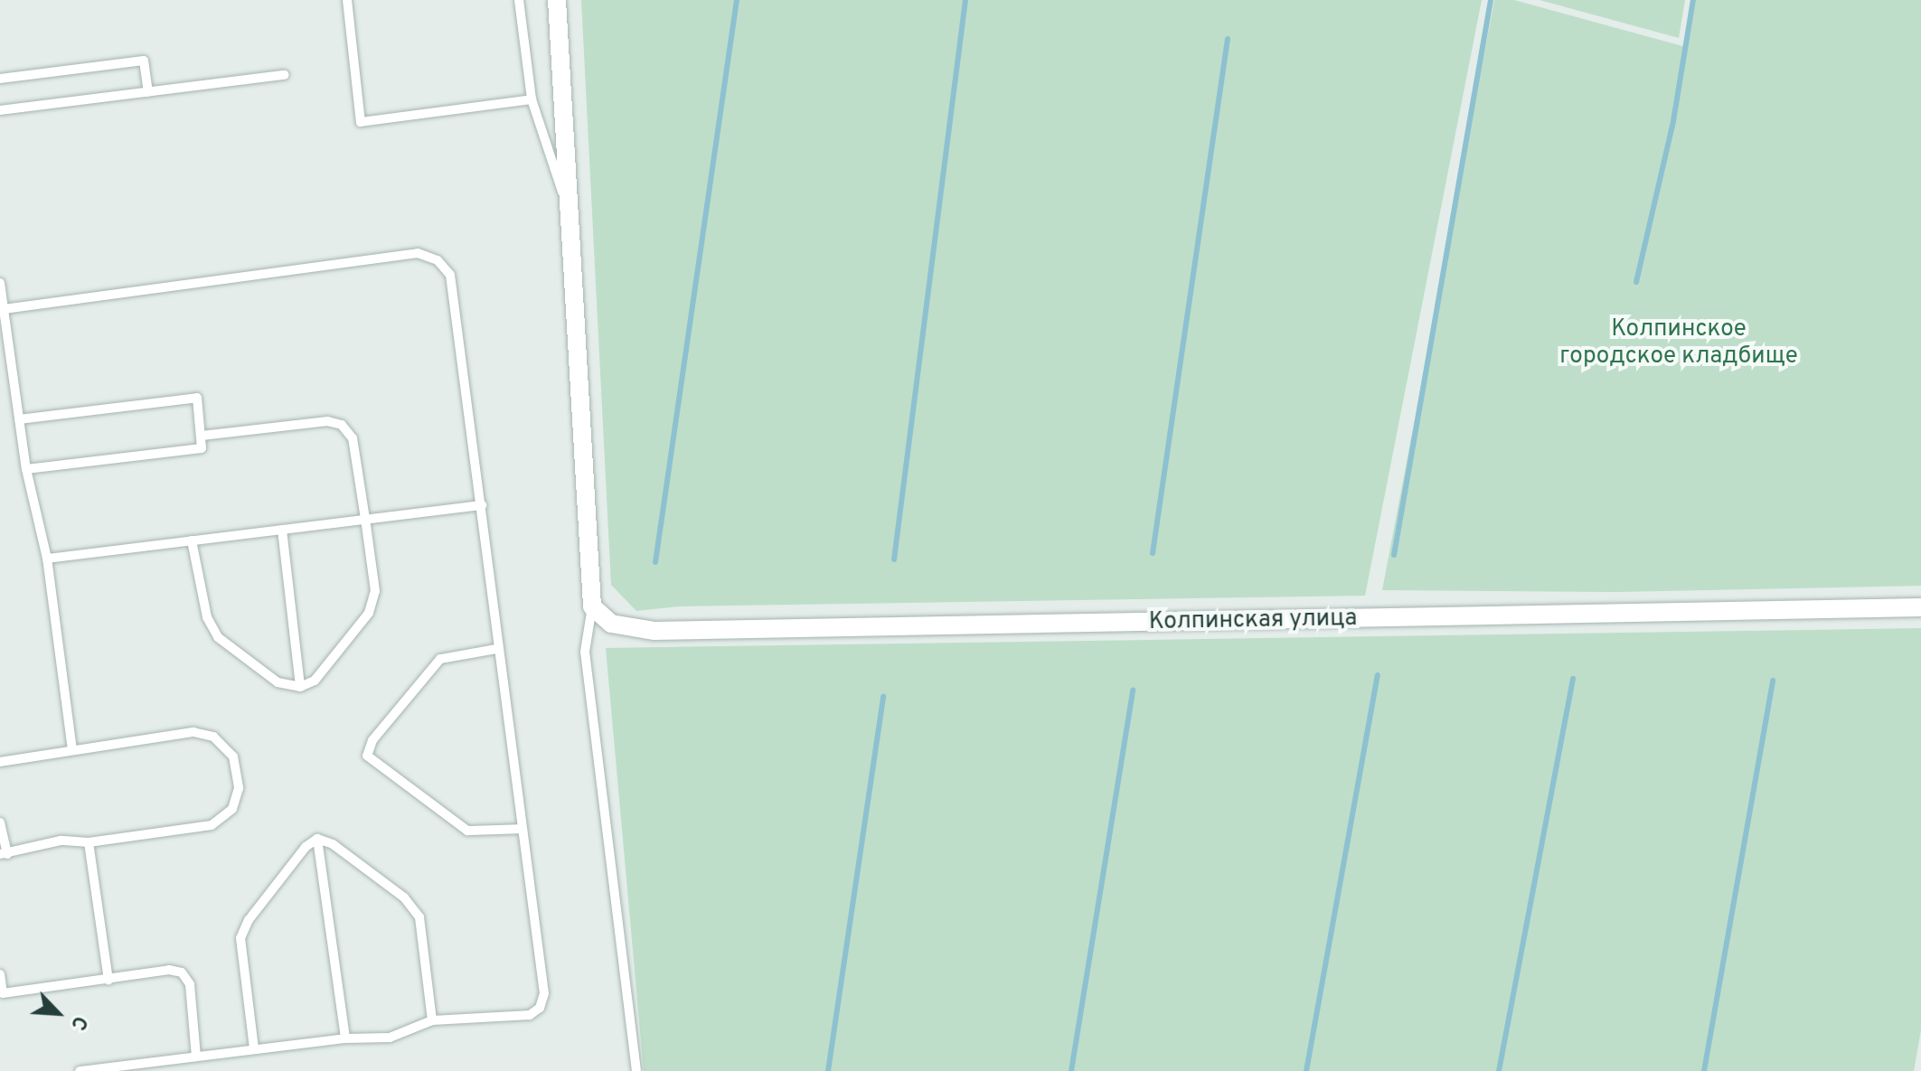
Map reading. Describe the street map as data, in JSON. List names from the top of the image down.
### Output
{
  "streets": {
    "street": ["Колпинская улица"]
  },
  "parks": ["Колпинское городское кладбище"],
  "north": "bottom right"
}
